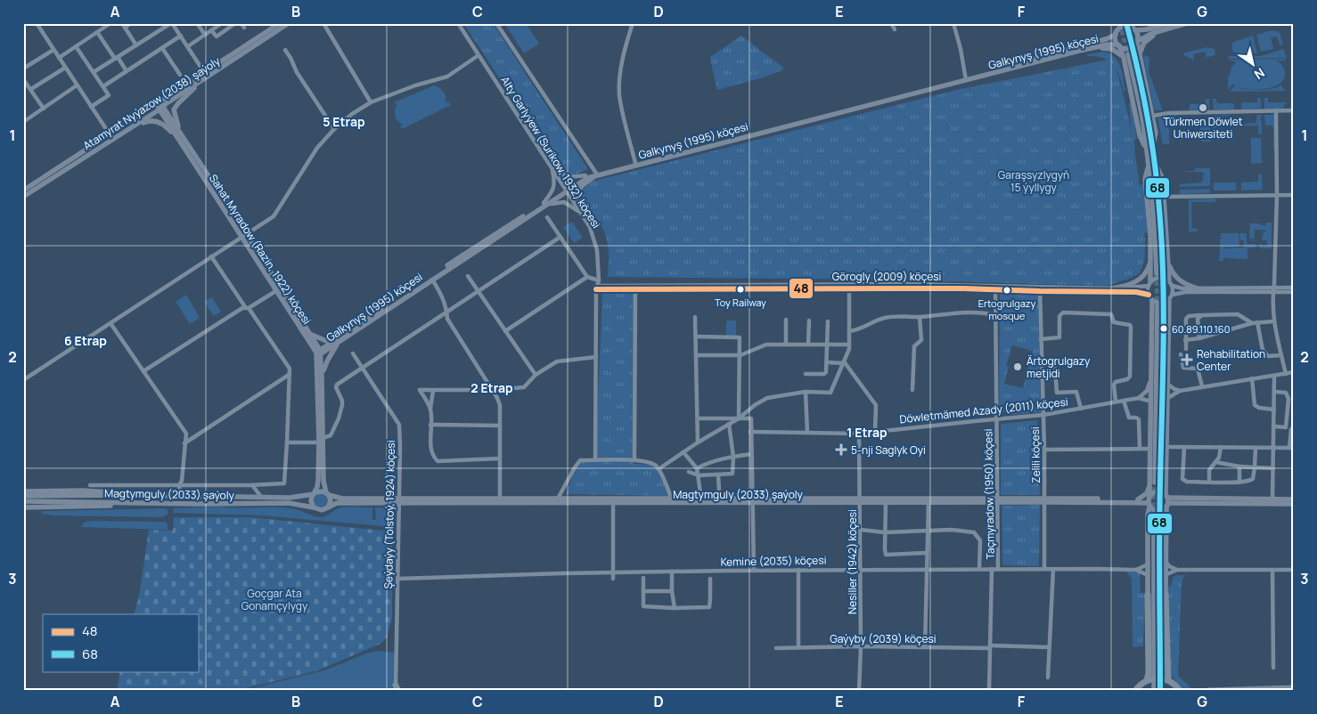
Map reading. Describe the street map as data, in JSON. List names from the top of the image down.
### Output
{
  "streets": {
    "main road": [
      "Galkynyş (1995) köçesi",
      "Atamyrat Nyýazow (2038) şaýoly",
      "Sahat Myradow (Razin, 1922) köçesi",
      "Magtymguly (2033) şaýoly"
    ],
    "street": [
      "Alty Garlyýew (Surikow, 1932) köçesi",
      "Görogly (2009) köçesi",
      "Döwletmämed Azady (2011) köçesi",
      "Zelili köçesi",
      "Taçmyradow (1950) köçesi",
      "Şeýdaýy (Tolstoý, 1924) köçesi",
      "Kemine (2035) köçesi",
      "Nesiller (1942) köçesi",
      "Gaýyby (2039) köçesi"
    ]
  },
  "crossings": [
    ["Galkynyş (1995) köçesi", "Alty Garlyýew (Surikow, 1932) köçesi"],
    ["Galkynyş (1995) köçesi", "Sahat Myradow (Razin, 1922) köçesi"],
    ["Alty Garlyýew (Surikow, 1932) köçesi", "Görogly (2009) köçesi"],
    ["Sahat Myradow (Razin, 1922) köçesi", "Magtymguly (2033) şaýoly"],
    ["Görogly (2009) köçesi", "Zelili köçesi"],
    ["Görogly (2009) köçesi", "Taçmyradow (1950) köçesi"],
    ["Döwletmämed Azady (2011) köçesi", "Zelili köçesi"],
    ["Döwletmämed Azady (2011) köçesi", "Taçmyradow (1950) köçesi"],
    ["Döwletmämed Azady (2011) köçesi", "Nesiller (1942) köçesi"],
    ["Zelili köçesi", "Magtymguly (2033) şaýoly"],
    ["Zelili köçesi", "Kemine (2035) köçesi"],
    ["Magtymguly (2033) şaýoly", "Taçmyradow (1950) köçesi"],
    ["Magtymguly (2033) şaýoly", "Şeýdaýy (Tolstoý, 1924) köçesi"],
    ["Magtymguly (2033) şaýoly", "Nesiller (1942) köçesi"],
    ["Taçmyradow (1950) köçesi", "Kemine (2035) köçesi"],
    ["Taçmyradow (1950) köçesi", "Gaýyby (2039) köçesi"],
    ["Şeýdaýy (Tolstoý, 1924) köçesi", "Kemine (2035) köçesi"],
    ["Kemine (2035) köçesi", "Nesiller (1942) köçesi"],
    ["Nesiller (1942) köçesi", "Gaýyby (2039) köçesi"]
  ],
  "districts": [
    "5 Etrap",
    "6 Etrap",
    "2 Etrap",
    "1 Etrap"
  ],
  "parks": ["Garaşsyzlygyň 15 ýyllygy", "Goçgar Ata Gonamçylygy"],
  "places": {
    "other": [
      "Türkmen Döwlet Uniwersiteti",
      "Toy Railway",
      "Ertogrulgazy mosque",
      "60.89.110.160",
      "Ärtogrulgazy metjidi"
    ],
    "health": ["Rehabilitation Center", "5-nji Saglyk Oyi"]
  },
  "lines": ["transit line 68", "transit line 48"],
  "legend": ["48", "68"],
  "north": "bottom right",
  "grid": {
    "columns": [
      "A",
      "B",
      "C",
      "D",
      "E",
      "F",
      "G"
    ],
    "rows": ["1", "2", "3"]
  }
}
